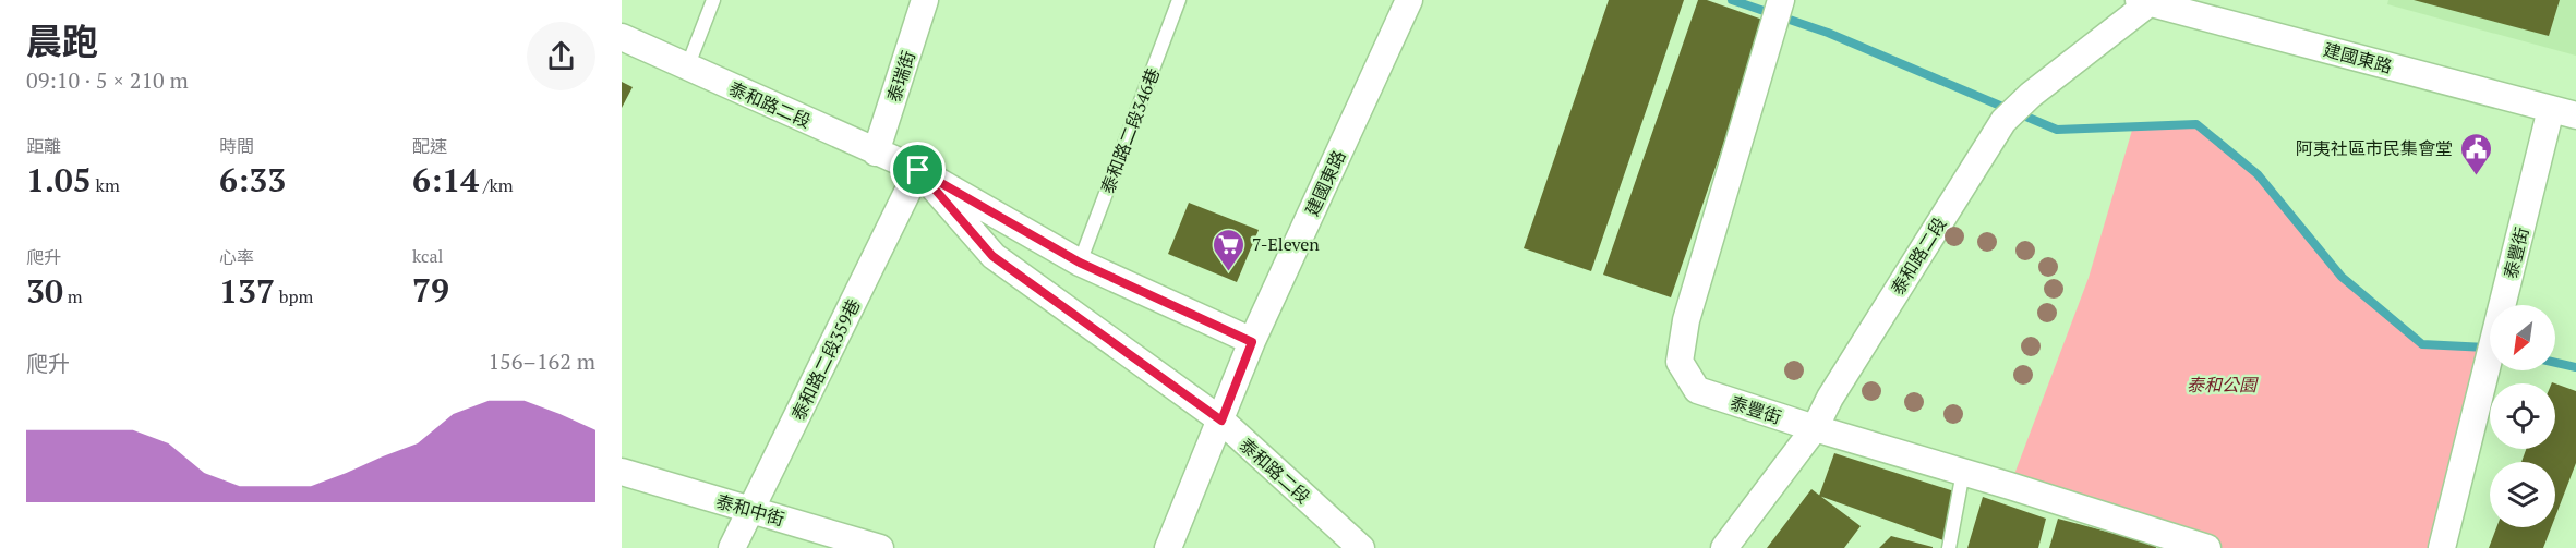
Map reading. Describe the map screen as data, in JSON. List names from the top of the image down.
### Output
{
  "streets": {
    "street": [
      "建國東路",
      "泰瑞街",
      "泰和路二段",
      "泰豐街",
      "泰和路二段359巷",
      "泰和中街"
    ],
    "lane": ["泰和路二段346巷"]
  },
  "crossings": [
    ["建國東路", "泰和路二段"],
    ["建國東路", "泰豐街"],
    ["泰瑞街", "泰和路二段"],
    ["泰和路二段", "泰和路二段346巷"],
    ["泰和路二段", "泰豐街"],
    ["泰和路二段", "泰和路二段359巷"],
    ["泰和路二段359巷", "泰和中街"]
  ],
  "parks": ["泰和公園"],
  "places": {
    "public building": ["阿夷社區市民集會堂"],
    "supermarket": ["7-Eleven"]
  },
  "north": "bottom left",
  "page": {
    "heading": ["晨跑", "09:10 · 5 × 210 m"],
    "stats": [
      ["距離", "1.05 km"],
      ["時間", "6:33"],
      ["配速", "6:14 /km"],
      ["爬升", "30 m"],
      ["心率", "137 bpm"],
      ["kcal", "79"]
    ],
    "chart": ["爬升", "156–162 m"]
  }
}
